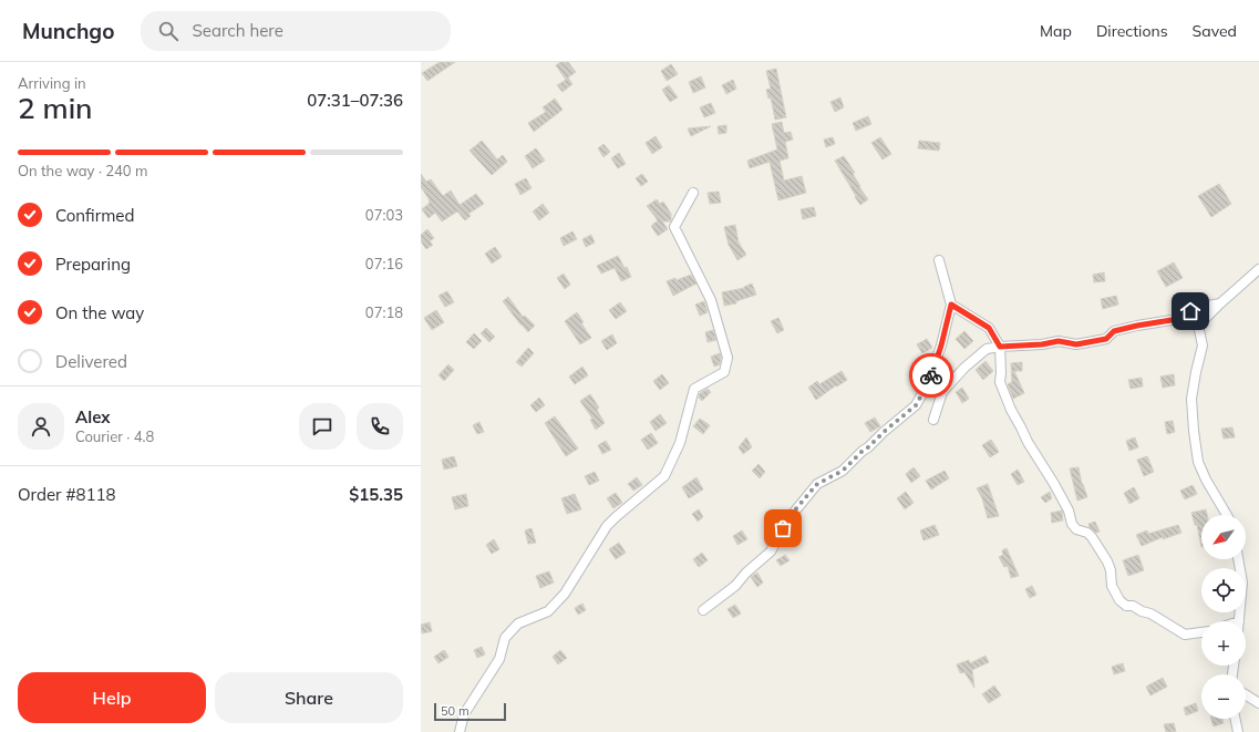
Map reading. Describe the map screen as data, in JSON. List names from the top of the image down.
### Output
{
  "scale_bar": "50 m",
  "north": "bottom left",
  "page": {
    "header": "Munchgo",
    "search": "Search here",
    "nav": ["Map", "Directions", "Saved"],
    "heading": ["2 min", "Arriving in", "07:31–07:36"],
    "panel": [
      "Alex",
      "Courier · 4.8",
      "Order #8118",
      "$15.35"
    ],
    "bar": "On the way · 240 m",
    "list": [
      ["Confirmed", "07:03"],
      ["Preparing", "07:16"],
      ["On the way", "07:18"],
      "Delivered"
    ],
    "map_buttons": ["+", "−"],
    "buttons": ["Help", "Share"],
    "scale": "50 m"
  }
}
